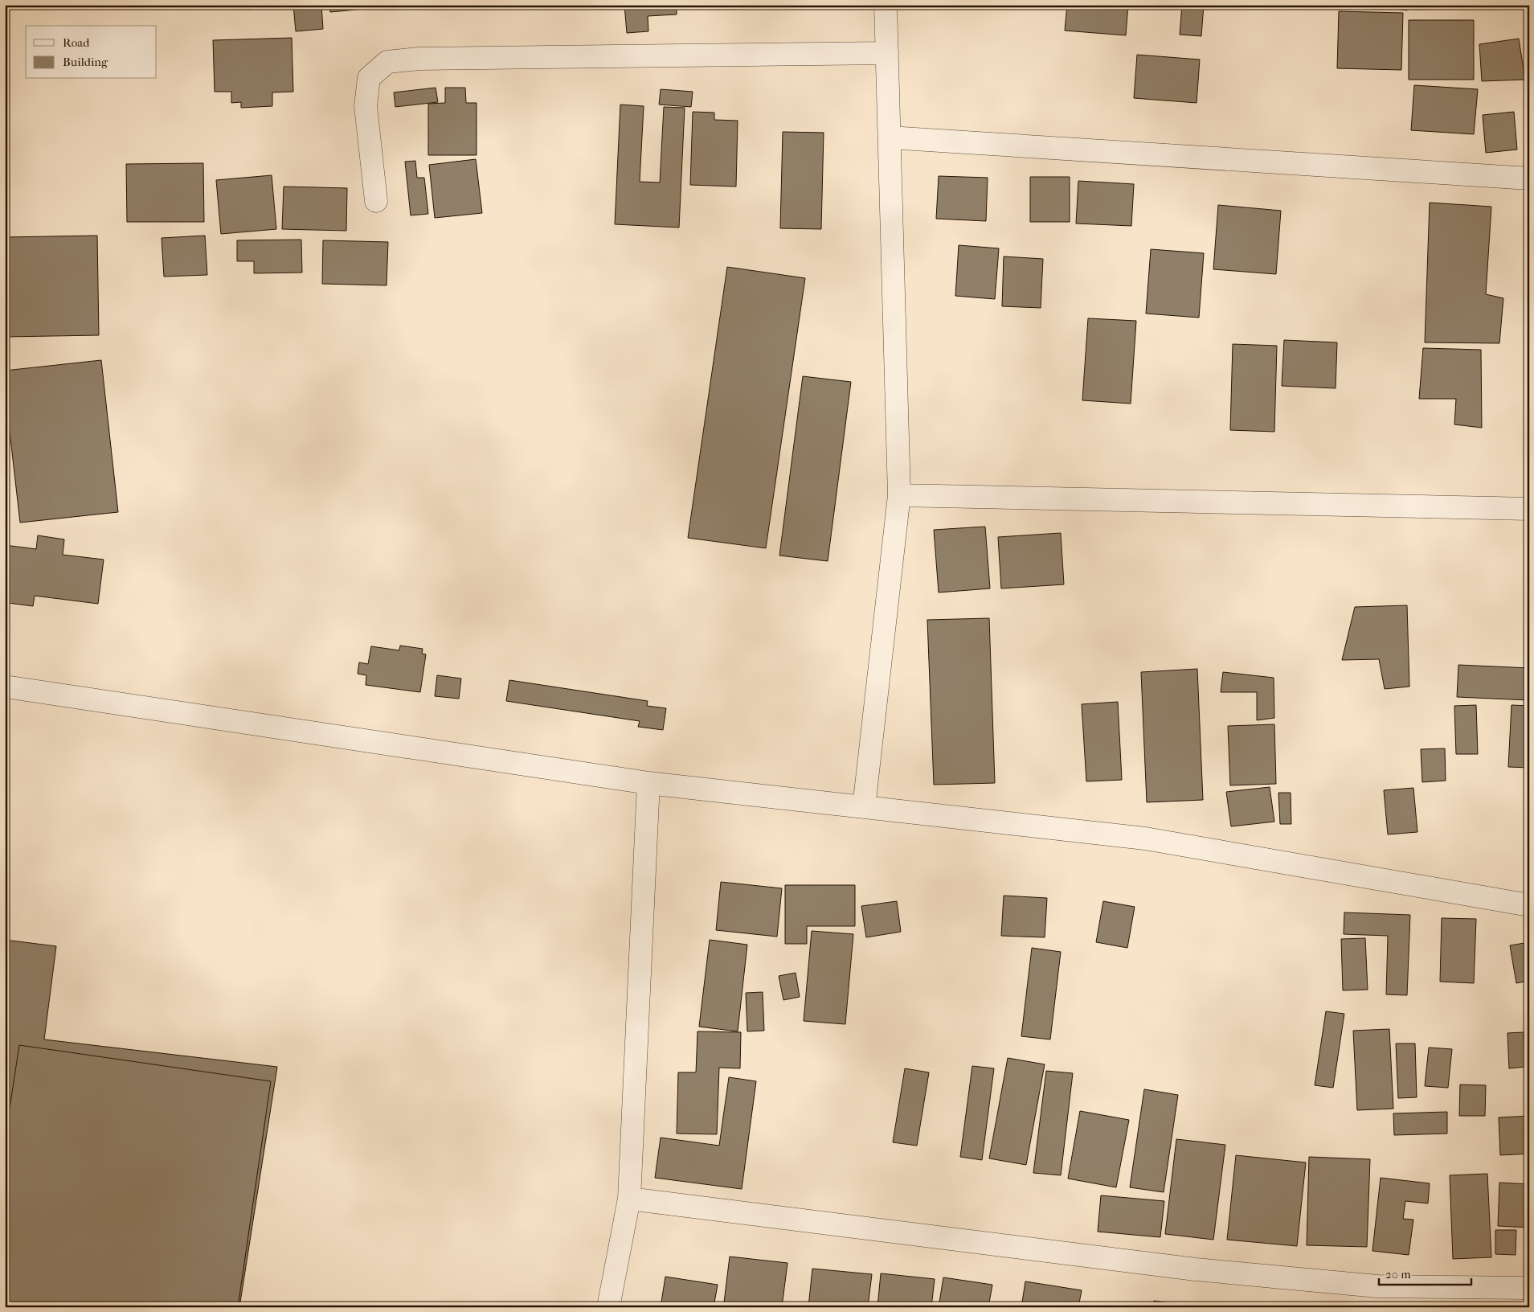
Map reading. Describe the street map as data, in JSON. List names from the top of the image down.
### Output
{
  "legend": ["Road", "Building"],
  "scale_bar": "20 m"
}
